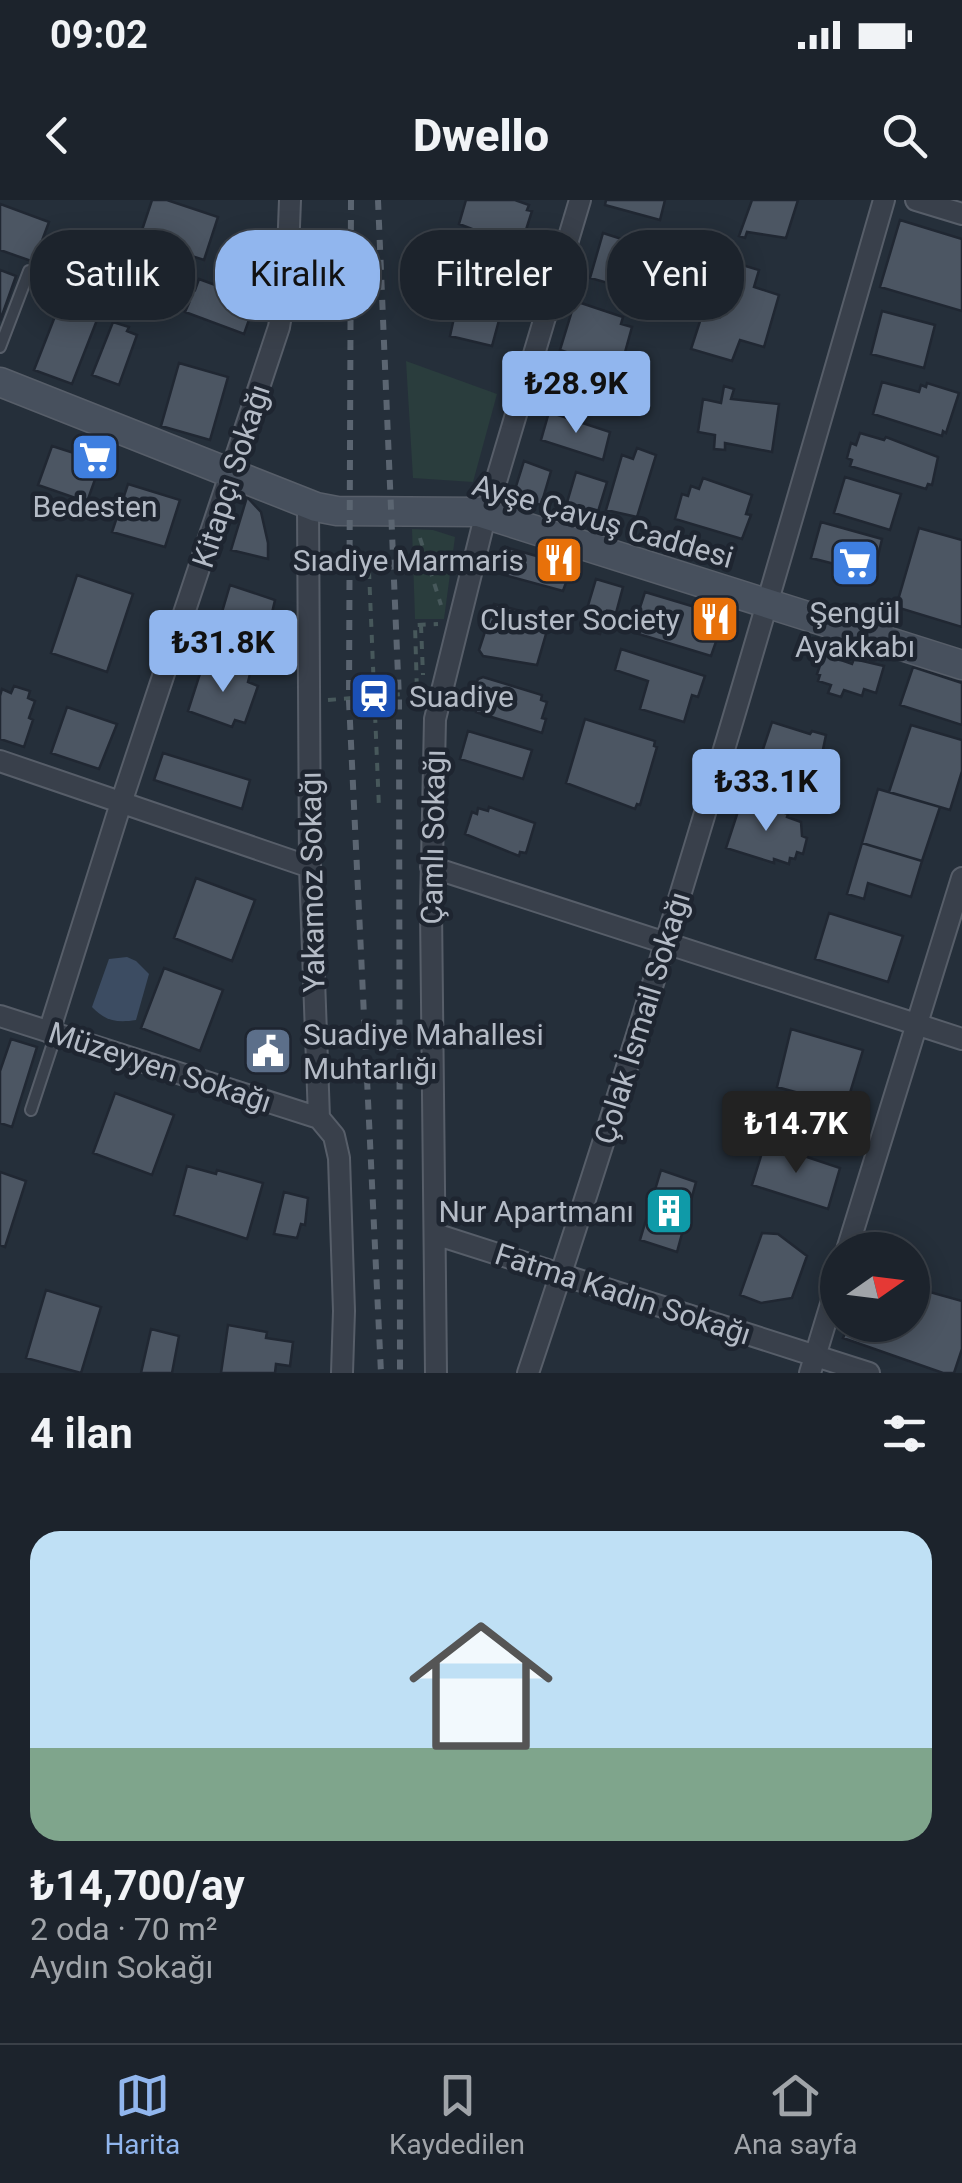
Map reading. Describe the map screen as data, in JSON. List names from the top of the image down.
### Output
{
  "streets": {
    "street": [
      "Kitapçı Sokağı",
      "Ayşe Çavuş Caddesi",
      "Çamlı Sokağı",
      "Yakamoz Sokağı",
      "Çolak İsmail Sokağı",
      "Müzeyyen Sokağı",
      "Fatma Kadın Sokağı"
    ]
  },
  "crossings": [
    ["Kitapçı Sokağı", "Ayşe Çavuş Caddesi"],
    ["Kitapçı Sokağı", "Müzeyyen Sokağı"],
    ["Ayşe Çavuş Caddesi", "Çamlı Sokağı"],
    ["Ayşe Çavuş Caddesi", "Yakamoz Sokağı"],
    ["Ayşe Çavuş Caddesi", "Çolak İsmail Sokağı"],
    ["Çamlı Sokağı", "Fatma Kadın Sokağı"],
    ["Yakamoz Sokağı", "Müzeyyen Sokağı"],
    ["Çolak İsmail Sokağı", "Fatma Kadın Sokağı"]
  ],
  "places": {
    "supermarket": ["Bedesten", "Şengül Ayakkabı"],
    "restaurant": ["Sıadiye Marmaris", "Cluster Society"],
    "station": ["Suadiye"],
    "public building": ["Suadiye Mahallesi Muhtarlığı"],
    "building": ["Nur Apartmanı"]
  },
  "north": "right",
  "page": {
    "status": "09:02",
    "header": "Dwello",
    "chip": [
      "Satılık",
      "Kiralık",
      "Filtreler",
      "Yeni"
    ],
    "price": [
      "₺28.9K",
      "₺31.8K",
      "₺33.1K",
      "₺14.7K"
    ],
    "heading": "4 ilan",
    "list": [
      {
        "name": "₺14,700/ay",
        "note": "2 oda · 70 m² · Aydın Sokağı"
      }
    ],
    "tabs": ["Harita", "Kaydedilen", "Ana sayfa"]
  }
}
